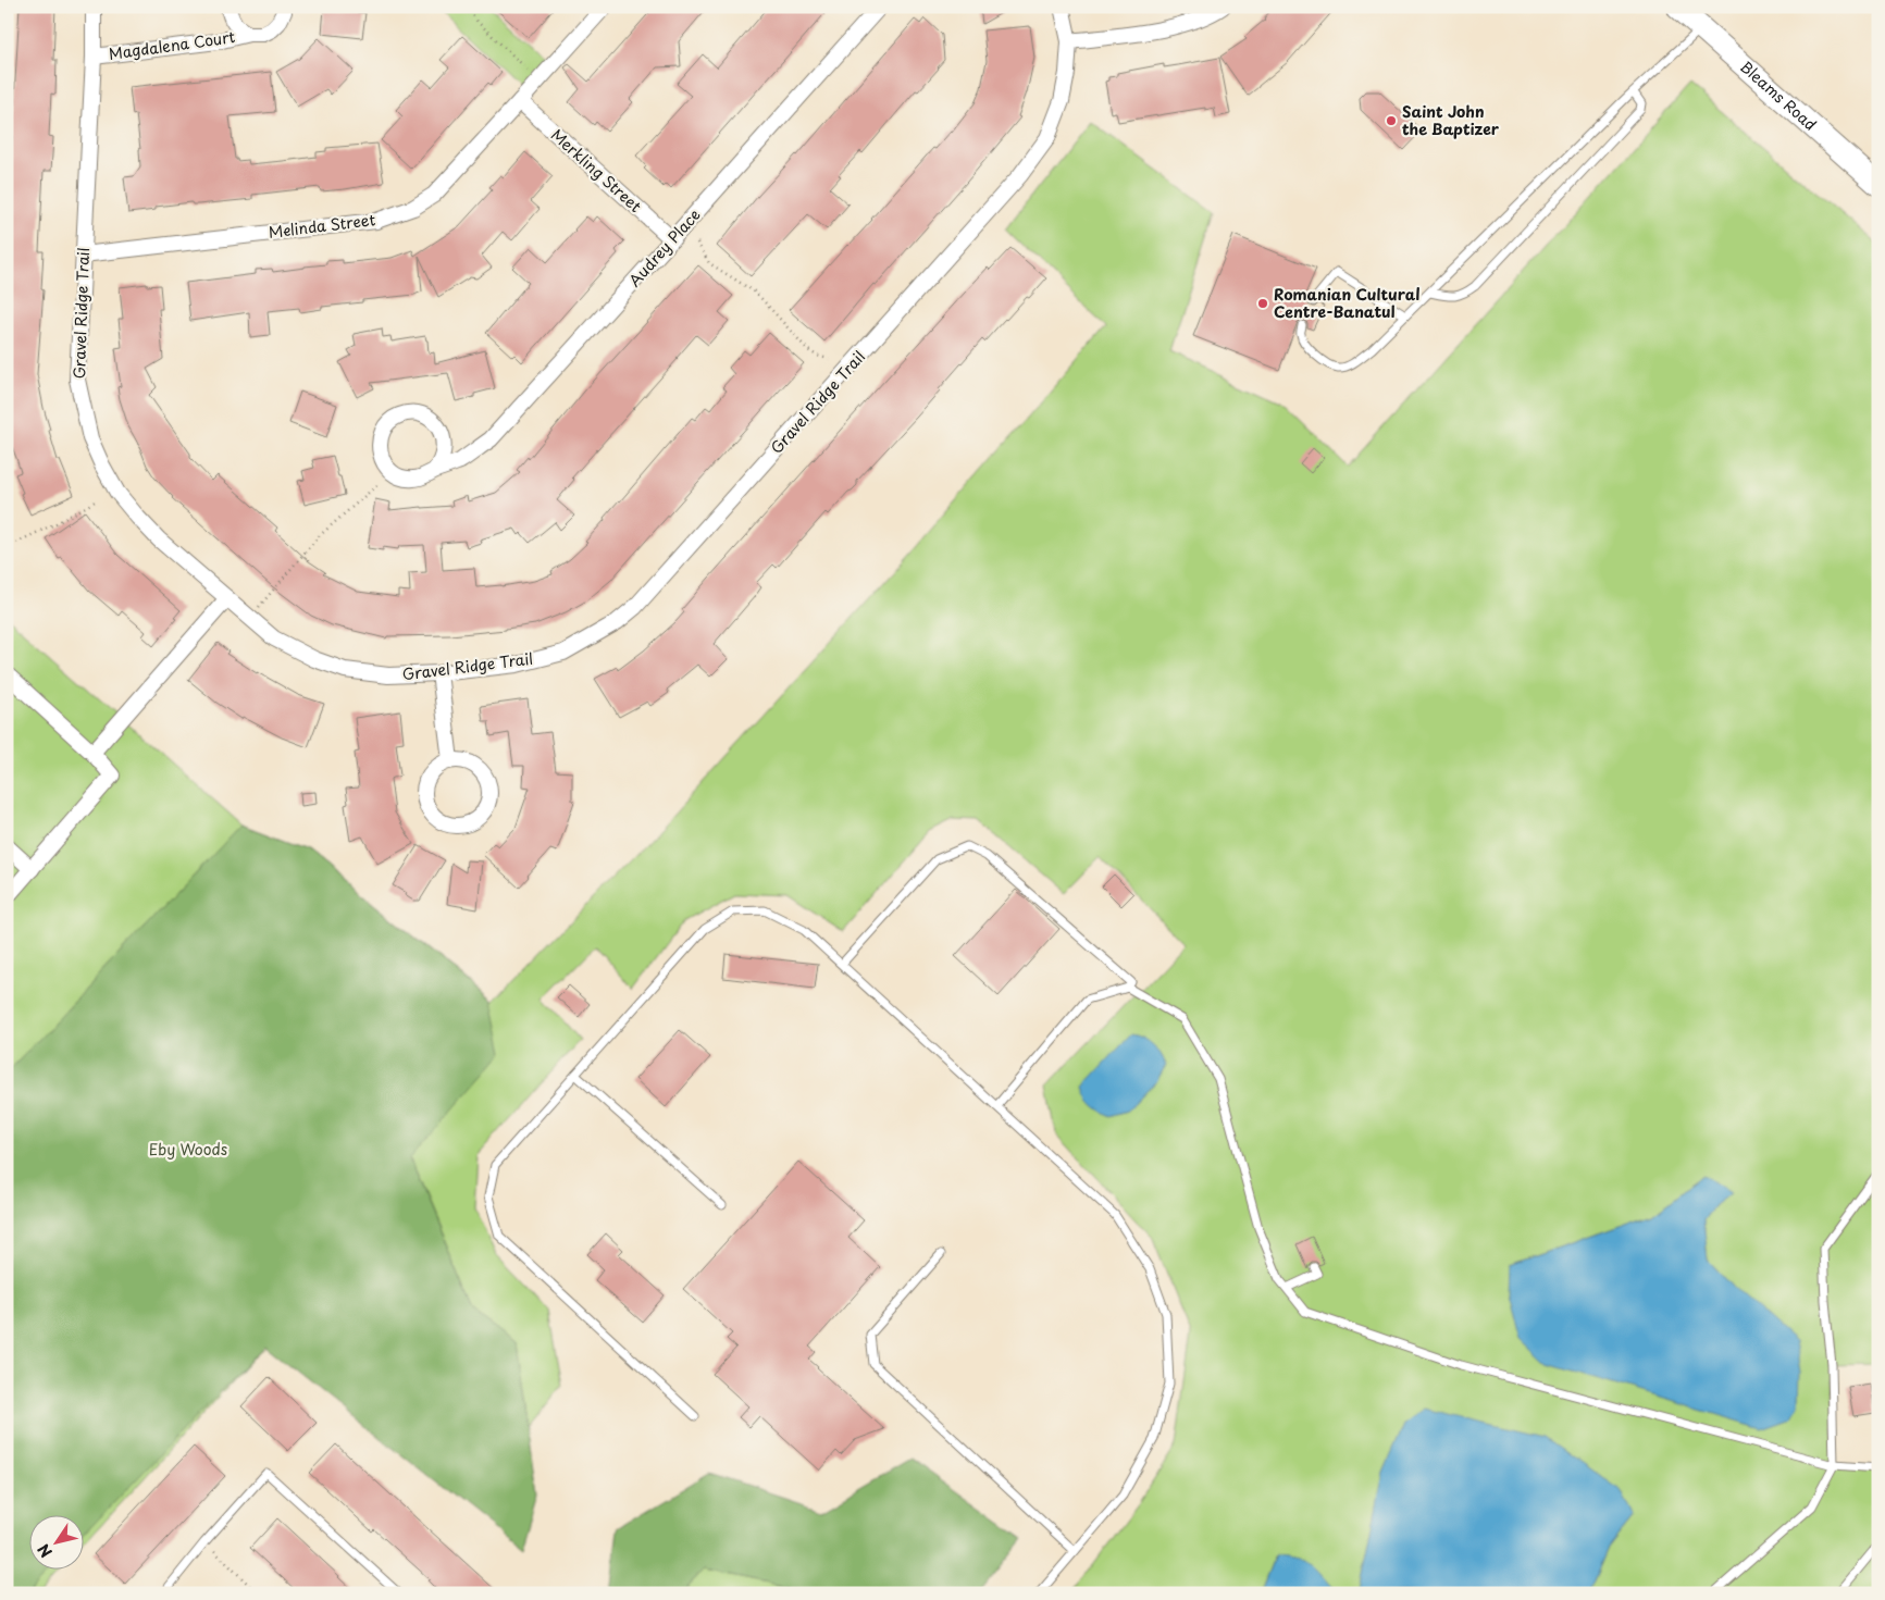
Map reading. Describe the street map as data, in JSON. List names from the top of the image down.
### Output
{
  "streets": {
    "main road": ["Bleams Road"],
    "street": [
      "Magdalena Court",
      "Merkling Street",
      "Melinda Street",
      "Audrey Place",
      "Gravel Ridge Trail"
    ]
  },
  "crossings": [
    ["Magdalena Court", "Gravel Ridge Trail"],
    ["Merkling Street", "Melinda Street"],
    ["Merkling Street", "Audrey Place"],
    ["Melinda Street", "Gravel Ridge Trail"]
  ],
  "parks": ["Eby Woods"],
  "places": ["Saint John the Baptizer", "Romanian Cultural Centre-Banatul"],
  "north": "bottom left"
}
